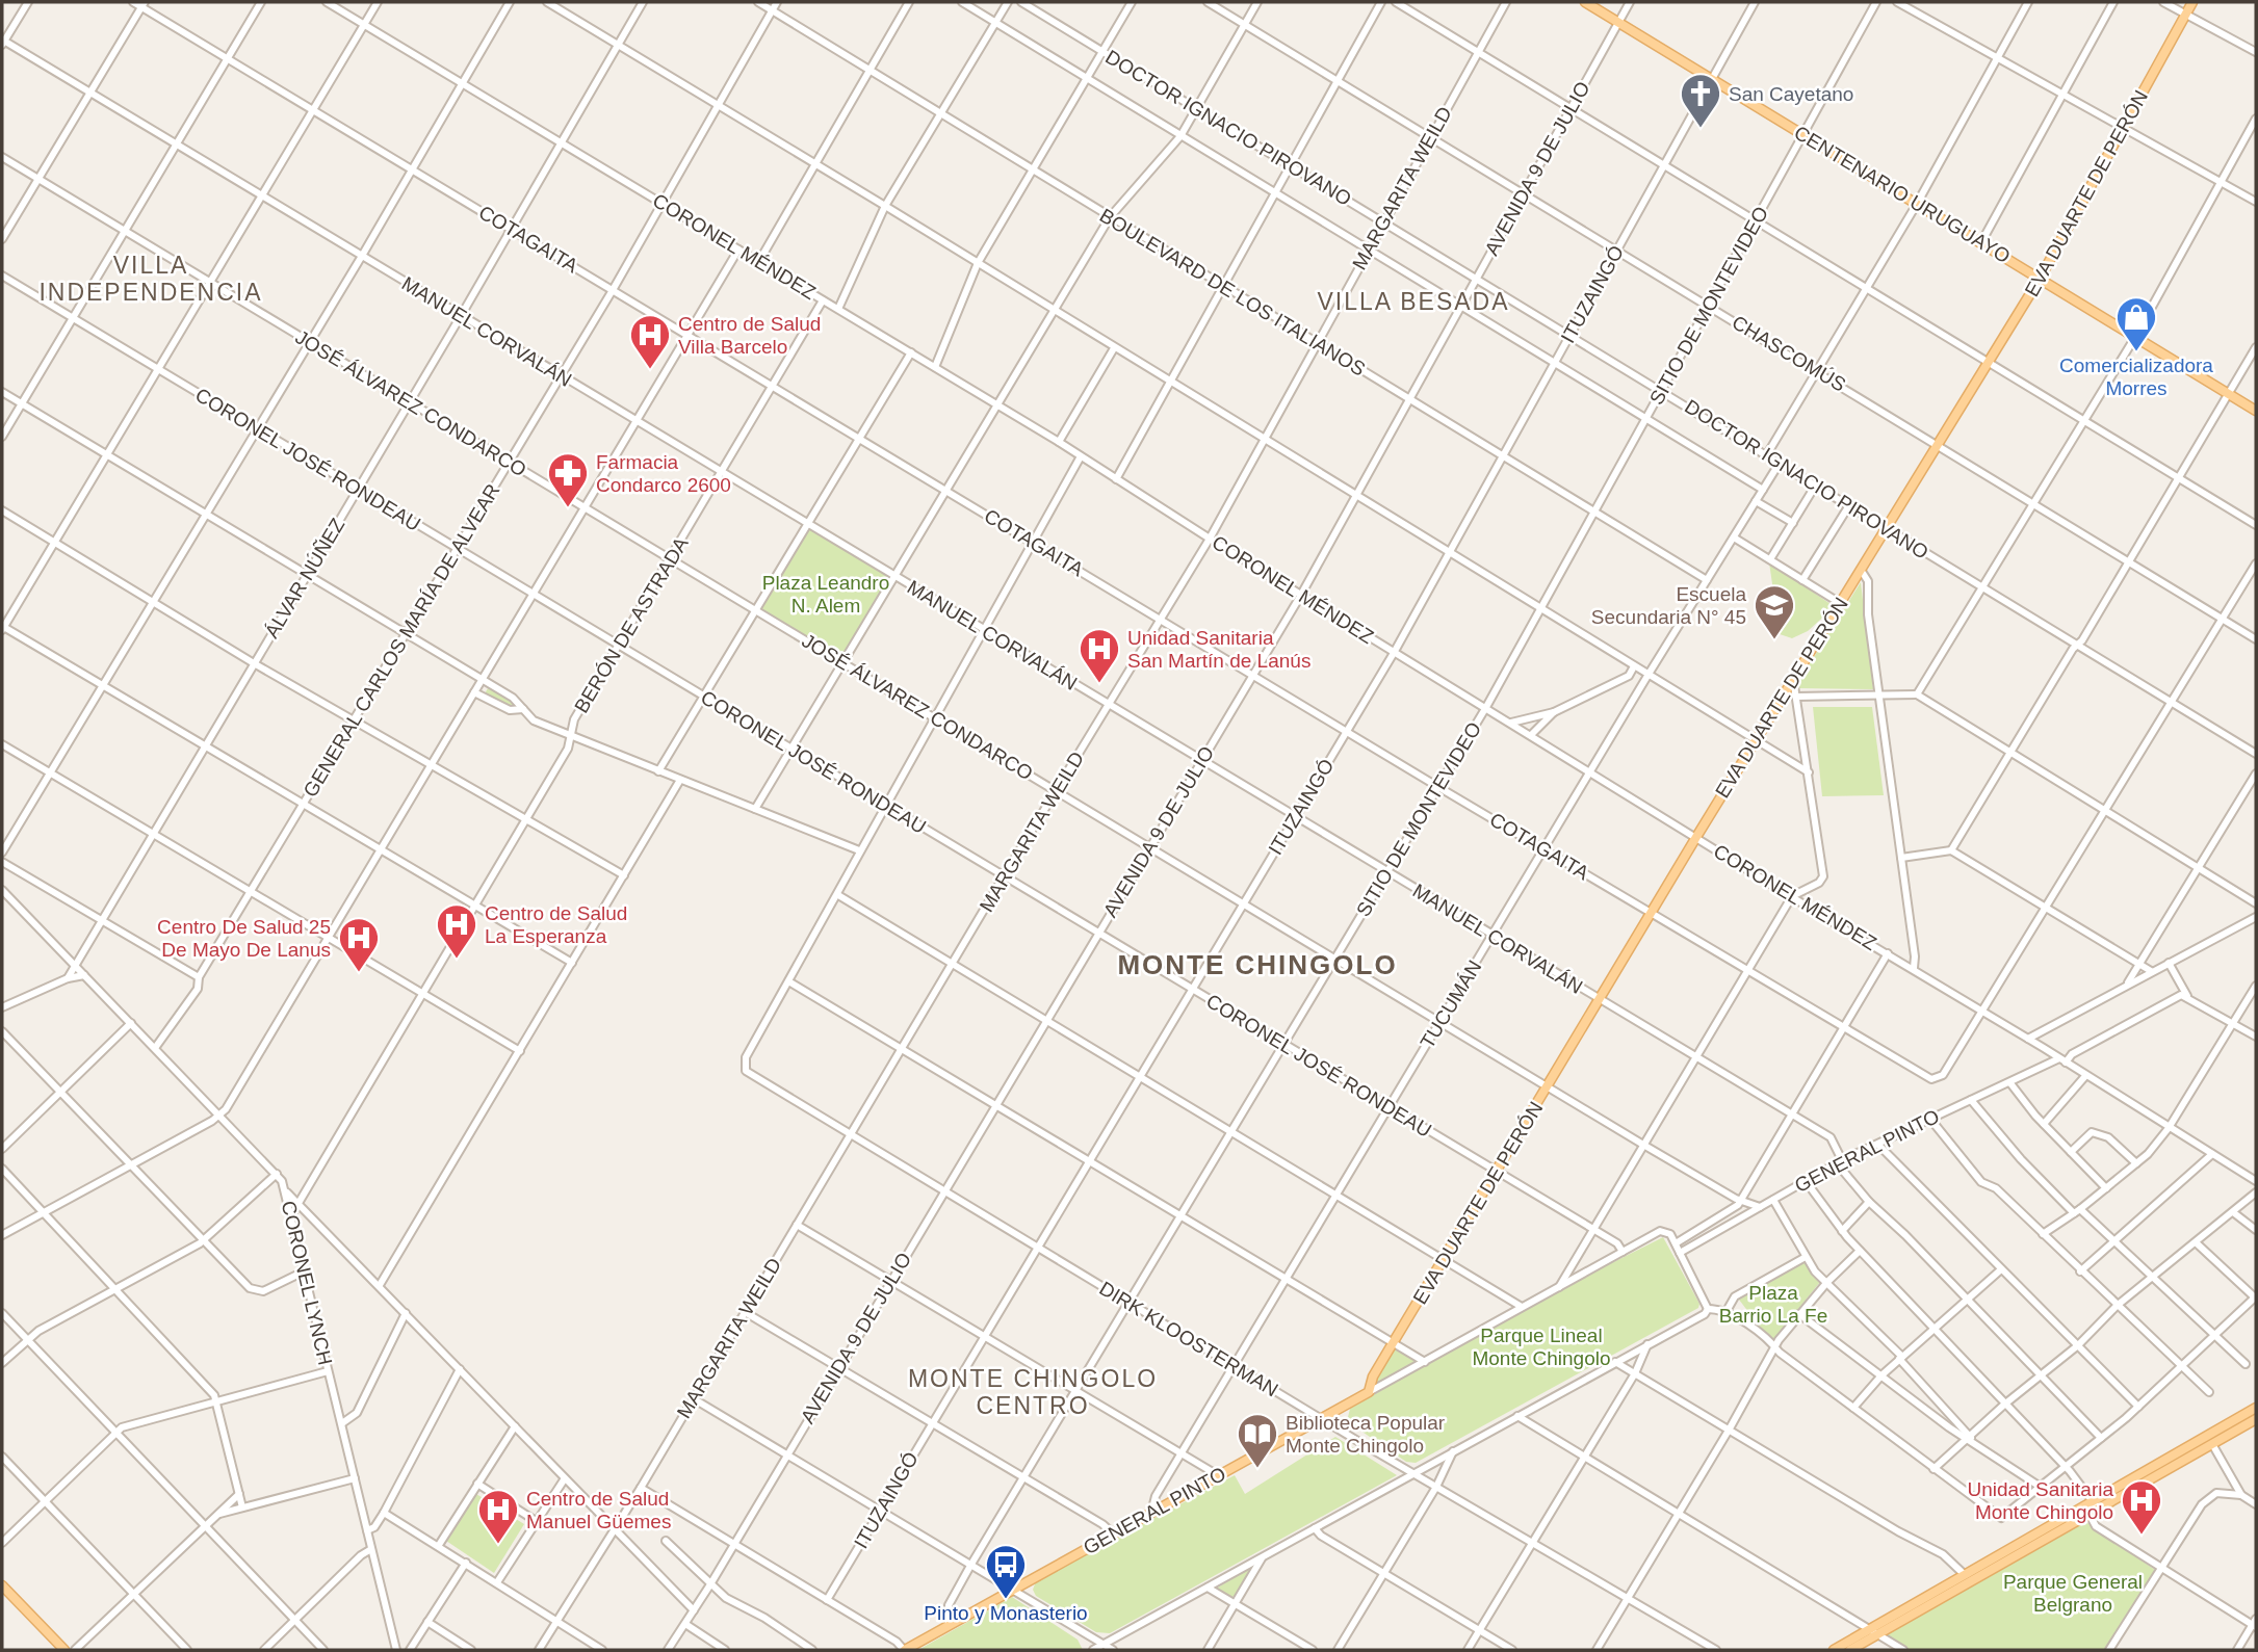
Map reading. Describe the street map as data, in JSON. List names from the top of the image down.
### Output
{
  "streets": {
    "main road": ["EVA DUARTE DE PERÓN", "CENTENARIO URUGUAYO", "GENERAL PINTO"],
    "street": [
      "DOCTOR IGNACIO PIROVANO",
      "AVENIDA 9 DE JULIO",
      "MARGARITA WEILD",
      "COTAGAITA",
      "CORONEL MÉNDEZ",
      "BOULEVARD DE LOS ITALIANOS",
      "ITUZAINGÓ",
      "SITIO DE MONTEVIDEO",
      "MANUEL CORVALÁN",
      "CHASCOMÚS",
      "JOSÉ ÁLVAREZ CONDARCO",
      "CORONEL JOSÉ RONDEAU",
      "ÁLVAR NÚÑEZ",
      "BERÓN DE ASTRADA",
      "GENERAL CARLOS MARÍA DE ALVEAR",
      "TUCUMÁN",
      "CORONEL LYNCH",
      "DIRK KLOOSTERMAN"
    ]
  },
  "crossings": [
    ["DOCTOR IGNACIO PIROVANO", "AVENIDA 9 DE JULIO"],
    ["DOCTOR IGNACIO PIROVANO", "MARGARITA WEILD"],
    ["DOCTOR IGNACIO PIROVANO", "EVA DUARTE DE PERÓN"],
    ["DOCTOR IGNACIO PIROVANO", "ITUZAINGÓ"],
    ["DOCTOR IGNACIO PIROVANO", "SITIO DE MONTEVIDEO"],
    ["DOCTOR IGNACIO PIROVANO", "TUCUMÁN"],
    ["AVENIDA 9 DE JULIO", "CENTENARIO URUGUAYO"],
    ["AVENIDA 9 DE JULIO", "COTAGAITA"],
    ["AVENIDA 9 DE JULIO", "CORONEL MÉNDEZ"],
    ["AVENIDA 9 DE JULIO", "BOULEVARD DE LOS ITALIANOS"],
    ["AVENIDA 9 DE JULIO", "MANUEL CORVALÁN"],
    ["AVENIDA 9 DE JULIO", "CHASCOMÚS"],
    ["AVENIDA 9 DE JULIO", "JOSÉ ÁLVAREZ CONDARCO"],
    ["AVENIDA 9 DE JULIO", "CORONEL JOSÉ RONDEAU"],
    ["AVENIDA 9 DE JULIO", "DIRK KLOOSTERMAN"],
    ["MARGARITA WEILD", "COTAGAITA"],
    ["MARGARITA WEILD", "CORONEL MÉNDEZ"],
    ["MARGARITA WEILD", "BOULEVARD DE LOS ITALIANOS"],
    ["MARGARITA WEILD", "MANUEL CORVALÁN"],
    ["MARGARITA WEILD", "CHASCOMÚS"],
    ["MARGARITA WEILD", "JOSÉ ÁLVAREZ CONDARCO"],
    ["MARGARITA WEILD", "CORONEL JOSÉ RONDEAU"],
    ["MARGARITA WEILD", "DIRK KLOOSTERMAN"],
    ["EVA DUARTE DE PERÓN", "CENTENARIO URUGUAYO"],
    ["EVA DUARTE DE PERÓN", "COTAGAITA"],
    ["EVA DUARTE DE PERÓN", "CORONEL MÉNDEZ"],
    ["EVA DUARTE DE PERÓN", "MANUEL CORVALÁN"],
    ["EVA DUARTE DE PERÓN", "CHASCOMÚS"],
    ["EVA DUARTE DE PERÓN", "JOSÉ ÁLVAREZ CONDARCO"],
    ["EVA DUARTE DE PERÓN", "CORONEL JOSÉ RONDEAU"],
    ["EVA DUARTE DE PERÓN", "GENERAL PINTO"],
    ["CENTENARIO URUGUAYO", "ITUZAINGÓ"],
    ["CENTENARIO URUGUAYO", "SITIO DE MONTEVIDEO"],
    ["COTAGAITA", "CORONEL MÉNDEZ"],
    ["COTAGAITA", "ITUZAINGÓ"],
    ["COTAGAITA", "SITIO DE MONTEVIDEO"],
    ["COTAGAITA", "ÁLVAR NÚÑEZ"],
    ["COTAGAITA", "BERÓN DE ASTRADA"],
    ["COTAGAITA", "GENERAL CARLOS MARÍA DE ALVEAR"],
    ["COTAGAITA", "TUCUMÁN"],
    ["CORONEL MÉNDEZ", "ITUZAINGÓ"],
    ["CORONEL MÉNDEZ", "SITIO DE MONTEVIDEO"],
    ["CORONEL MÉNDEZ", "ÁLVAR NÚÑEZ"],
    ["CORONEL MÉNDEZ", "BERÓN DE ASTRADA"],
    ["CORONEL MÉNDEZ", "GENERAL CARLOS MARÍA DE ALVEAR"],
    ["CORONEL MÉNDEZ", "TUCUMÁN"],
    ["CORONEL MÉNDEZ", "GENERAL PINTO"],
    ["BOULEVARD DE LOS ITALIANOS", "ITUZAINGÓ"],
    ["BOULEVARD DE LOS ITALIANOS", "SITIO DE MONTEVIDEO"],
    ["BOULEVARD DE LOS ITALIANOS", "GENERAL CARLOS MARÍA DE ALVEAR"],
    ["BOULEVARD DE LOS ITALIANOS", "TUCUMÁN"],
    ["ITUZAINGÓ", "MANUEL CORVALÁN"],
    ["ITUZAINGÓ", "CHASCOMÚS"],
    ["ITUZAINGÓ", "JOSÉ ÁLVAREZ CONDARCO"],
    ["ITUZAINGÓ", "CORONEL JOSÉ RONDEAU"],
    ["ITUZAINGÓ", "DIRK KLOOSTERMAN"],
    ["SITIO DE MONTEVIDEO", "MANUEL CORVALÁN"],
    ["SITIO DE MONTEVIDEO", "CHASCOMÚS"],
    ["SITIO DE MONTEVIDEO", "JOSÉ ÁLVAREZ CONDARCO"],
    ["SITIO DE MONTEVIDEO", "CORONEL JOSÉ RONDEAU"],
    ["SITIO DE MONTEVIDEO", "GENERAL PINTO"],
    ["SITIO DE MONTEVIDEO", "DIRK KLOOSTERMAN"],
    ["MANUEL CORVALÁN", "ÁLVAR NÚÑEZ"],
    ["MANUEL CORVALÁN", "BERÓN DE ASTRADA"],
    ["MANUEL CORVALÁN", "GENERAL CARLOS MARÍA DE ALVEAR"],
    ["MANUEL CORVALÁN", "TUCUMÁN"],
    ["MANUEL CORVALÁN", "GENERAL PINTO"],
    ["JOSÉ ÁLVAREZ CONDARCO", "ÁLVAR NÚÑEZ"],
    ["JOSÉ ÁLVAREZ CONDARCO", "BERÓN DE ASTRADA"],
    ["JOSÉ ÁLVAREZ CONDARCO", "GENERAL CARLOS MARÍA DE ALVEAR"],
    ["JOSÉ ÁLVAREZ CONDARCO", "TUCUMÁN"],
    ["JOSÉ ÁLVAREZ CONDARCO", "GENERAL PINTO"],
    ["CORONEL JOSÉ RONDEAU", "ÁLVAR NÚÑEZ"],
    ["CORONEL JOSÉ RONDEAU", "BERÓN DE ASTRADA"],
    ["CORONEL JOSÉ RONDEAU", "GENERAL CARLOS MARÍA DE ALVEAR"],
    ["CORONEL JOSÉ RONDEAU", "TUCUMÁN"],
    ["CORONEL JOSÉ RONDEAU", "GENERAL PINTO"],
    ["ÁLVAR NÚÑEZ", "CORONEL LYNCH"],
    ["BERÓN DE ASTRADA", "CORONEL LYNCH"],
    ["GENERAL CARLOS MARÍA DE ALVEAR", "CORONEL LYNCH"],
    ["TUCUMÁN", "GENERAL PINTO"],
    ["TUCUMÁN", "DIRK KLOOSTERMAN"],
    ["GENERAL PINTO", "DIRK KLOOSTERMAN"]
  ],
  "districts": [
    "VILLA INDEPENDENCIA",
    "VILLA BESADA",
    "MONTE CHINGOLO",
    "MONTE CHINGOLO CENTRO"
  ],
  "parks": [
    "Plaza Leandro N. Alem",
    "Plaza Barrio La Fe",
    "Parque Lineal Monte Chingolo",
    "Parque General Belgrano"
  ],
  "places": {
    "church": ["San Cayetano"],
    "shop": ["Comercializadora Morres"],
    "hospital": [
      "Centro de Salud Villa Barcelo",
      "Unidad Sanitaria San Martín de Lanús",
      "Centro de Salud La Esperanza",
      "Centro De Salud 25 De Mayo De Lanus",
      "Unidad Sanitaria Monte Chingolo",
      "Centro de Salud Manuel Güemes"
    ],
    "pharmacy": ["Farmacia Condarco 2600"],
    "school or university": ["Escuela Secundaria N° 45"],
    "library": ["Biblioteca Popular Monte Chingolo"],
    "bus stop": ["Pinto y Monasterio"]
  }
}
